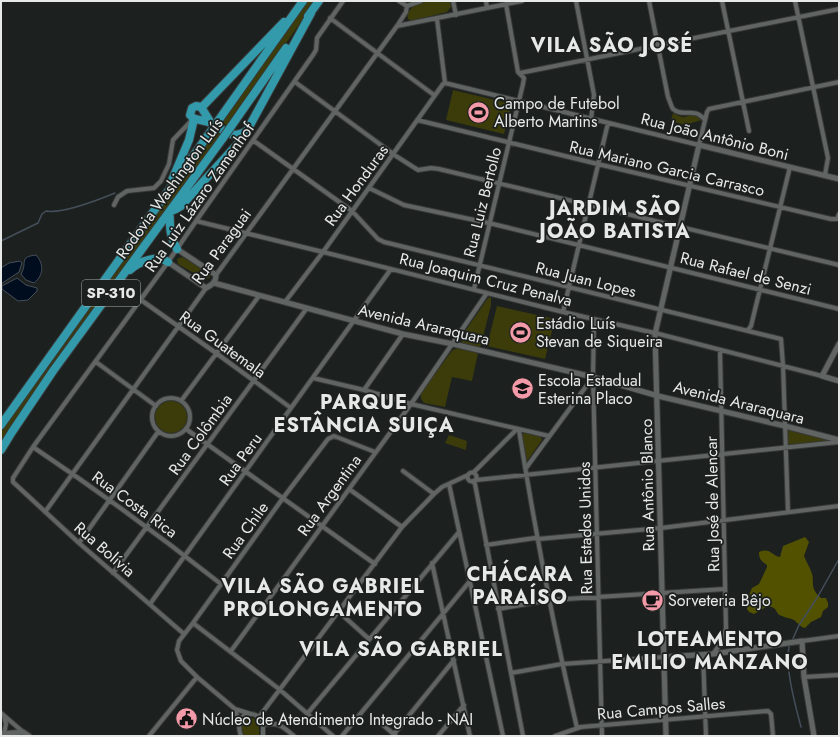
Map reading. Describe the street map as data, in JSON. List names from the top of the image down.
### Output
{
  "streets": {
    "highway": ["Rodovia Washington Luís", "SP-310"],
    "street": [
      "Rua João Antônio Boni",
      "Rua Mariano Garcia Carrasco",
      "Rua Honduras",
      "Rua Luiz Lázaro Zamenhof",
      "Rua Luiz Bertollo",
      "Rua Paraguai",
      "Rua Rafael de Senzi",
      "Rua Joaquim Cruz Penalva",
      "Rua Juan Lopes",
      "Avenida Araraquara",
      "Rua Guatemala",
      "Rua Colômbia",
      "Rua Peru",
      "Rua Antônio Blanco",
      "Rua Argentina",
      "Rua Costa Rica",
      "Rua José de Alencar",
      "Rua Estados Unidos",
      "Rua Chile",
      "Rua Bolívia",
      "Rua Campos Salles"
    ]
  },
  "crossings": [
    ["Rua João Antônio Boni", "Rua Honduras"],
    ["Rua João Antônio Boni", "Rua Luiz Bertollo"],
    ["Rua João Antônio Boni", "Rua Antônio Blanco"],
    ["Rua Mariano Garcia Carrasco", "Rua Honduras"],
    ["Rua Mariano Garcia Carrasco", "Rua Luiz Bertollo"],
    ["Rua Mariano Garcia Carrasco", "Rua Antônio Blanco"],
    ["Rua Honduras", "Rua Rafael de Senzi"],
    ["Rua Honduras", "Rua Joaquim Cruz Penalva"],
    ["Rua Honduras", "Rua Juan Lopes"],
    ["Rua Honduras", "Avenida Araraquara"],
    ["Rua Luiz Lázaro Zamenhof", "Rua Joaquim Cruz Penalva"],
    ["Rua Luiz Lázaro Zamenhof", "Rua Guatemala"],
    ["Rua Luiz Lázaro Zamenhof", "Rua Costa Rica"],
    ["Rua Luiz Lázaro Zamenhof", "Rua Bolívia"],
    ["Rua Luiz Bertollo", "Rua Rafael de Senzi"],
    ["Rua Luiz Bertollo", "Rua Joaquim Cruz Penalva"],
    ["Rua Luiz Bertollo", "Rua Juan Lopes"],
    ["Rua Paraguai", "Rua Joaquim Cruz Penalva"],
    ["Rua Paraguai", "Avenida Araraquara"],
    ["Rua Paraguai", "Rua Guatemala"],
    ["Rua Paraguai", "Rua Costa Rica"],
    ["Rua Paraguai", "Rua Bolívia"],
    ["Rua Rafael de Senzi", "Rua Antônio Blanco"],
    ["Rua Joaquim Cruz Penalva", "Rua Juan Lopes"],
    ["Rua Joaquim Cruz Penalva", "Rua Peru"],
    ["Rua Joaquim Cruz Penalva", "Rua Antônio Blanco"],
    ["Rua Joaquim Cruz Penalva", "Rua Argentina"],
    ["Rua Joaquim Cruz Penalva", "Rua José de Alencar"],
    ["Rua Joaquim Cruz Penalva", "Rua Estados Unidos"],
    ["Rua Juan Lopes", "Rua Antônio Blanco"],
    ["Avenida Araraquara", "Rua Colômbia"],
    ["Avenida Araraquara", "Rua Peru"],
    ["Avenida Araraquara", "Rua Antônio Blanco"],
    ["Avenida Araraquara", "Rua Argentina"],
    ["Avenida Araraquara", "Rua José de Alencar"],
    ["Avenida Araraquara", "Rua Estados Unidos"],
    ["Rua Guatemala", "Rua Colômbia"],
    ["Rua Guatemala", "Rua Peru"],
    ["Rua Colômbia", "Rua Costa Rica"],
    ["Rua Colômbia", "Rua Bolívia"],
    ["Rua Peru", "Rua Costa Rica"],
    ["Rua Peru", "Rua Bolívia"],
    ["Rua Antônio Blanco", "Rua Campos Salles"],
    ["Rua Argentina", "Rua Chile"],
    ["Rua Costa Rica", "Rua Chile"],
    ["Rua Estados Unidos", "Rua Campos Salles"],
    ["Rua Chile", "Rua Bolívia"]
  ],
  "districts": [
    "VILA SÃO JOSÉ",
    "JARDIM SÃO JOÃO BATISTA",
    "PARQUE ESTÂNCIA SUIÇA",
    "CHÁCARA PARAÍSO",
    "VILA SÃO GABRIEL PROLONGAMENTO",
    "LOTEAMENTO EMILIO MANZANO",
    "VILA SÃO GABRIEL"
  ],
  "places": {
    "sports": ["Campo de Futebol Alberto Martins", "Estádio Luís Stevan de Siqueira"],
    "school or university": ["Escola Estadual Esterina Placo"],
    "cafe": ["Sorveteria Bêjo"],
    "public building": ["Núcleo de Atendimento Integrado - NAI"]
  }
}
